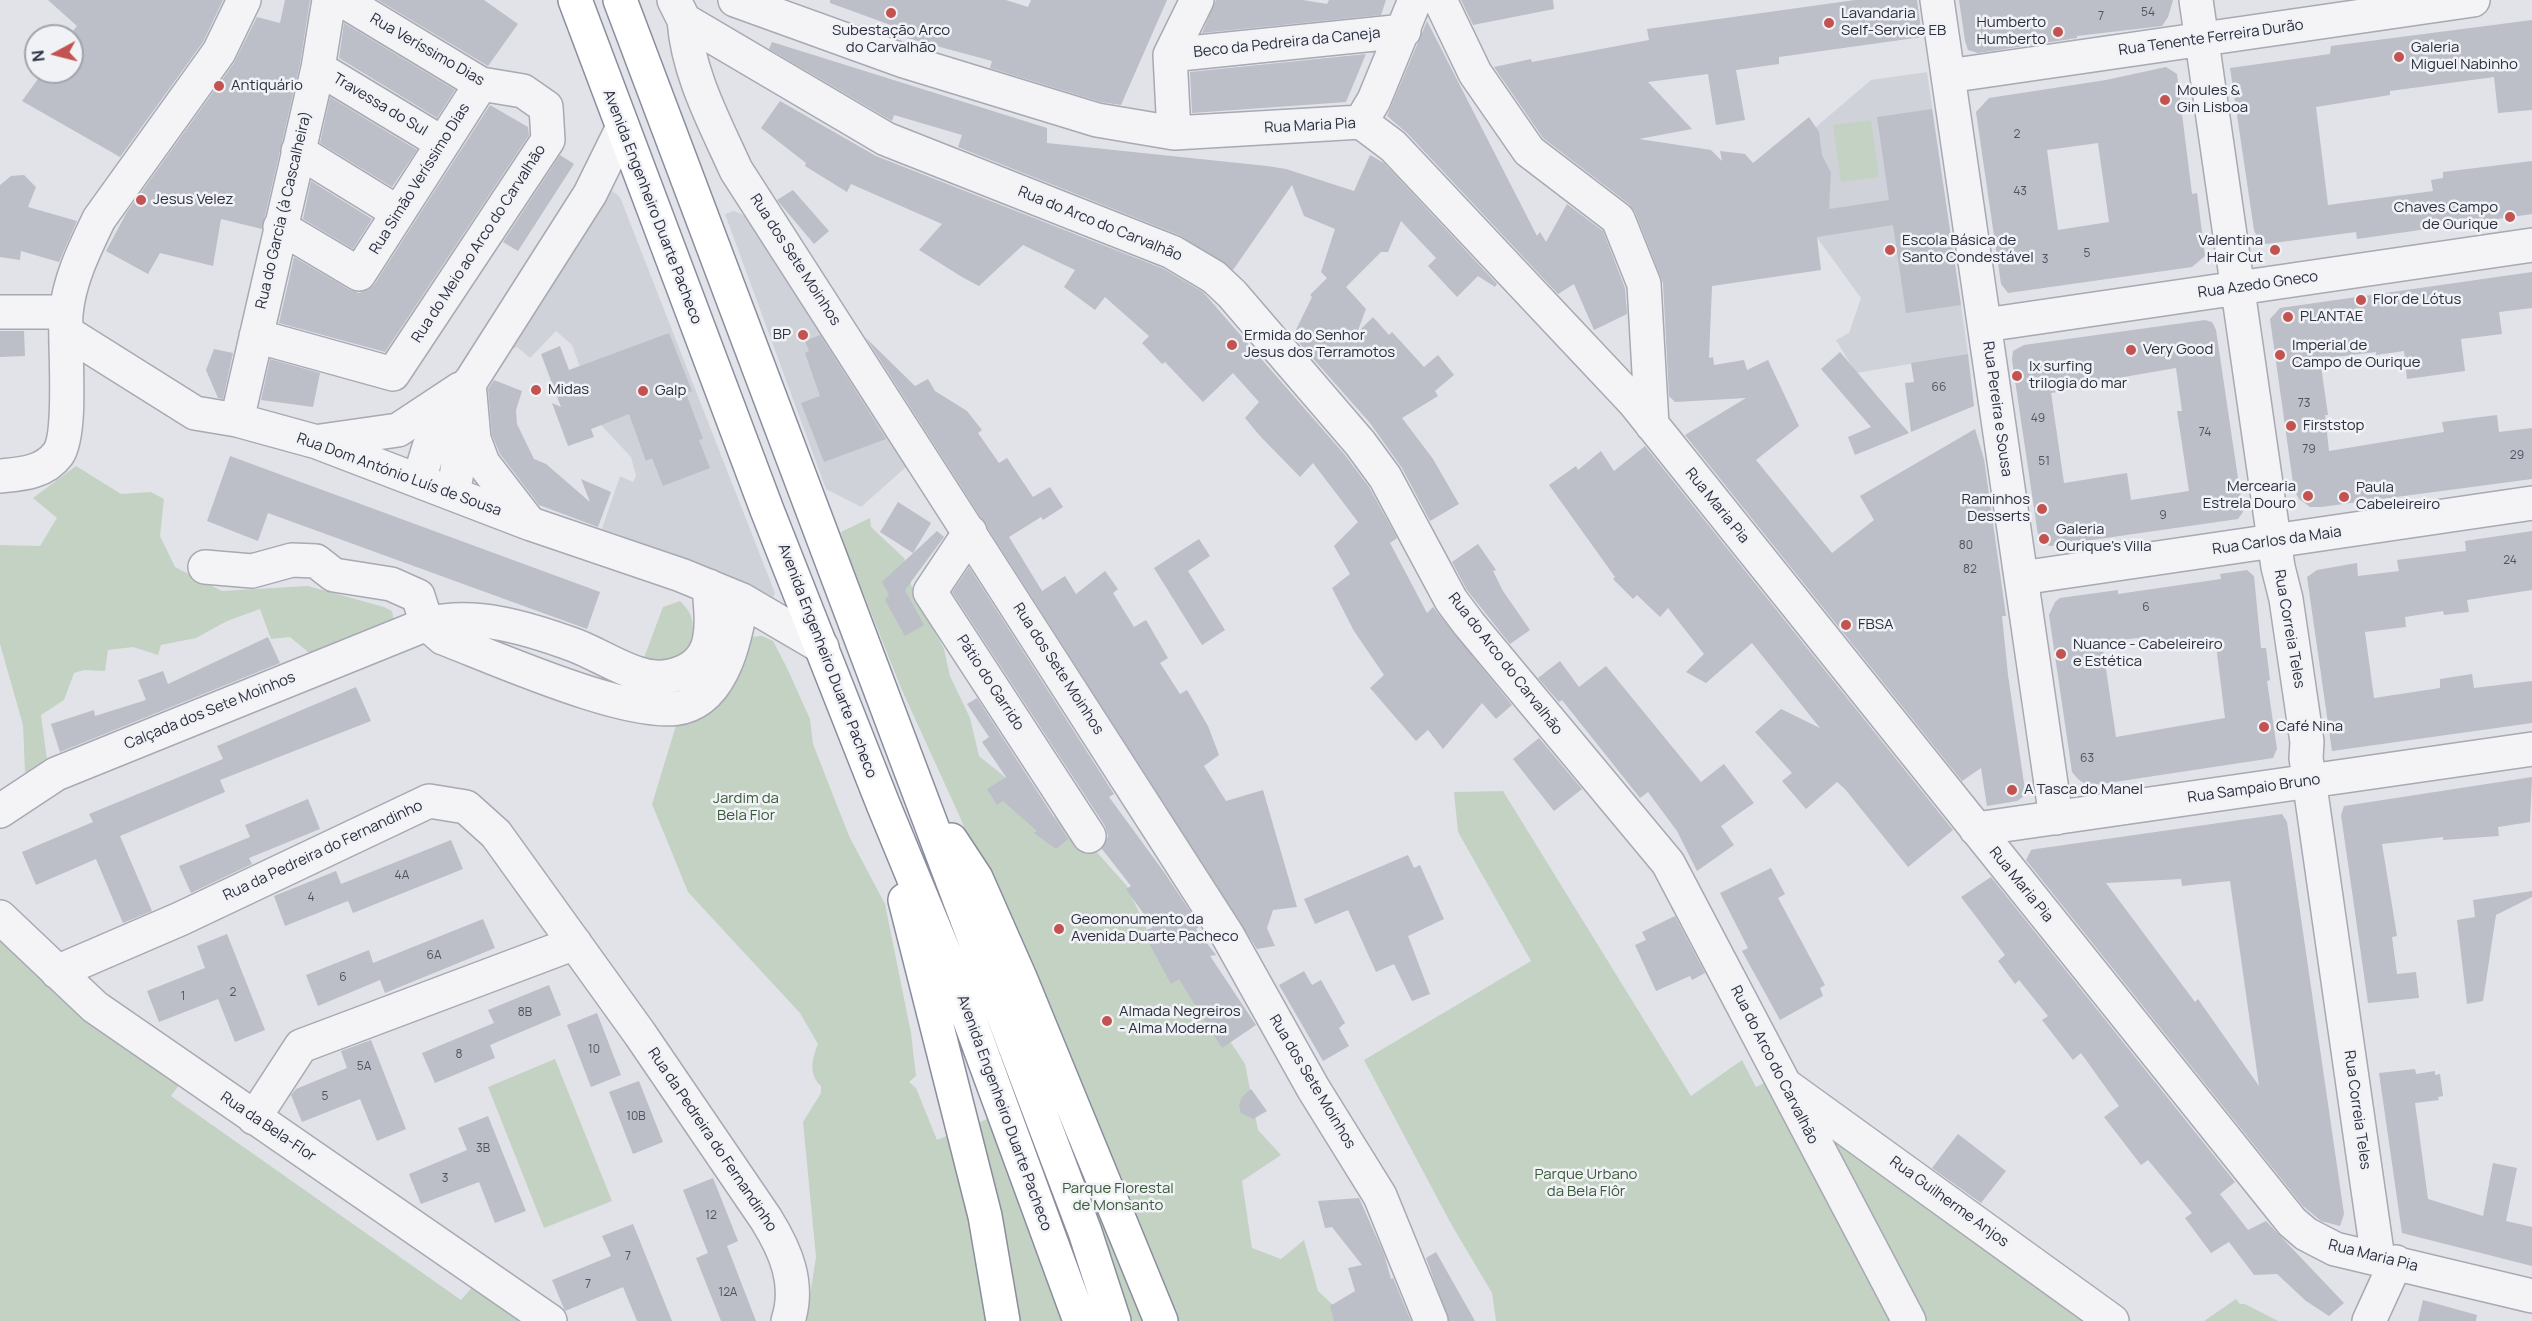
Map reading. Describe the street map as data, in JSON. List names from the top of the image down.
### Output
{
  "streets": {
    "highway": ["Avenida Engenheiro Duarte Pacheco"],
    "street": [
      "Rua Tenente Ferreira Durão",
      "Beco da Pedreira da Caneja",
      "Rua Veríssimo Dias",
      "Travessa do Sul",
      "Rua Maria Pia",
      "Rua Simão Veríssimo Dias",
      "Rua do Garcia (à Cascalheira)",
      "Rua do Arco do Carvalhão",
      "Rua do Meio ao Arco do Carvalhão",
      "Rua dos Sete Moinhos",
      "Rua Azedo Gneco",
      "Rua Pereira e Sousa",
      "Rua Dom António Luís de Sousa",
      "Rua Carlos da Maia",
      "Rua Correia Teles",
      "Pátio do Garrido",
      "Calçada dos Sete Moinhos",
      "Rua Sampaio Bruno",
      "Rua da Pedreira do Fernandinho",
      "Rua da Bela-Flor",
      "Rua Guilherme Anjos"
    ]
  },
  "crossings": [
    ["Rua Tenente Ferreira Durão", "Rua Pereira e Sousa"],
    ["Rua Tenente Ferreira Durão", "Rua Correia Teles"],
    ["Rua Veríssimo Dias", "Rua Simão Veríssimo Dias"],
    ["Rua Veríssimo Dias", "Rua do Meio ao Arco do Carvalhão"],
    ["Travessa do Sul", "Rua Simão Veríssimo Dias"],
    ["Travessa do Sul", "Rua do Garcia (à Cascalheira)"],
    ["Rua Maria Pia", "Rua Correia Teles"],
    ["Rua Maria Pia", "Rua Sampaio Bruno"],
    ["Rua Simão Veríssimo Dias", "Rua do Garcia (à Cascalheira)"],
    ["Avenida Engenheiro Duarte Pacheco", "Rua Dom António Luís de Sousa"],
    ["Rua do Garcia (à Cascalheira)", "Rua do Meio ao Arco do Carvalhão"],
    ["Rua do Garcia (à Cascalheira)", "Rua Dom António Luís de Sousa"],
    ["Rua do Arco do Carvalhão", "Rua dos Sete Moinhos"],
    ["Rua do Arco do Carvalhão", "Rua Guilherme Anjos"],
    ["Rua dos Sete Moinhos", "Pátio do Garrido"],
    ["Rua Azedo Gneco", "Rua Pereira e Sousa"],
    ["Rua Azedo Gneco", "Rua Correia Teles"],
    ["Rua Pereira e Sousa", "Rua Carlos da Maia"],
    ["Rua Pereira e Sousa", "Rua Sampaio Bruno"],
    ["Rua Carlos da Maia", "Rua Correia Teles"],
    ["Rua Correia Teles", "Rua Sampaio Bruno"],
    ["Rua da Pedreira do Fernandinho", "Rua da Bela-Flor"]
  ],
  "parks": ["Jardim da Bela Flor", "Parque Urbano da Bela Flôr", "Parque Florestal de Monsanto"],
  "places": [
    "Subestação Arco do Carvalhão",
    "Lavandaria Self-Service EB",
    "Humberto Humberto",
    "Galeria Miguel Nabinho",
    "Antiquário",
    "Moules & Gin Lisboa",
    "Jesus Velez",
    "Chaves Campo de Ourique",
    "Escola Básica de Santo Condestável",
    "Valentina Hair Cut",
    "Flor de Lótus",
    "PLANTAE",
    "BP",
    "Ermida do Senhor Jesus dos Terramotos",
    "Very Good",
    "Imperial de Campo de Ourique",
    "lx surfing trilogia do mar",
    "Midas",
    "Galp",
    "Firststop",
    "Mercearia Estrela Douro",
    "Paula Cabeleireiro",
    "Raminhos Desserts",
    "Galeria Ourique's Villa",
    "FBSA",
    "Nuance - Cabeleireiro e Estética",
    "Café Nina",
    "A Tasca do Manel",
    "Geomonumento da Avenida Duarte Pacheco",
    "Almada Negreiros - Alma Moderna"
  ],
  "house_numbers": [
    "54",
    "7",
    "2",
    "43",
    "5",
    "3",
    "66",
    "73",
    "49",
    "74",
    "79",
    "29",
    "51",
    "9",
    "80",
    "24",
    "82",
    "6",
    "63",
    "4A",
    "4",
    "6A",
    "6",
    "2",
    "1",
    "8B",
    "10",
    "8",
    "5A",
    "5",
    "10B",
    "3B",
    "3",
    "12",
    "7",
    "7",
    "12A"
  ],
  "north": "left"
}
